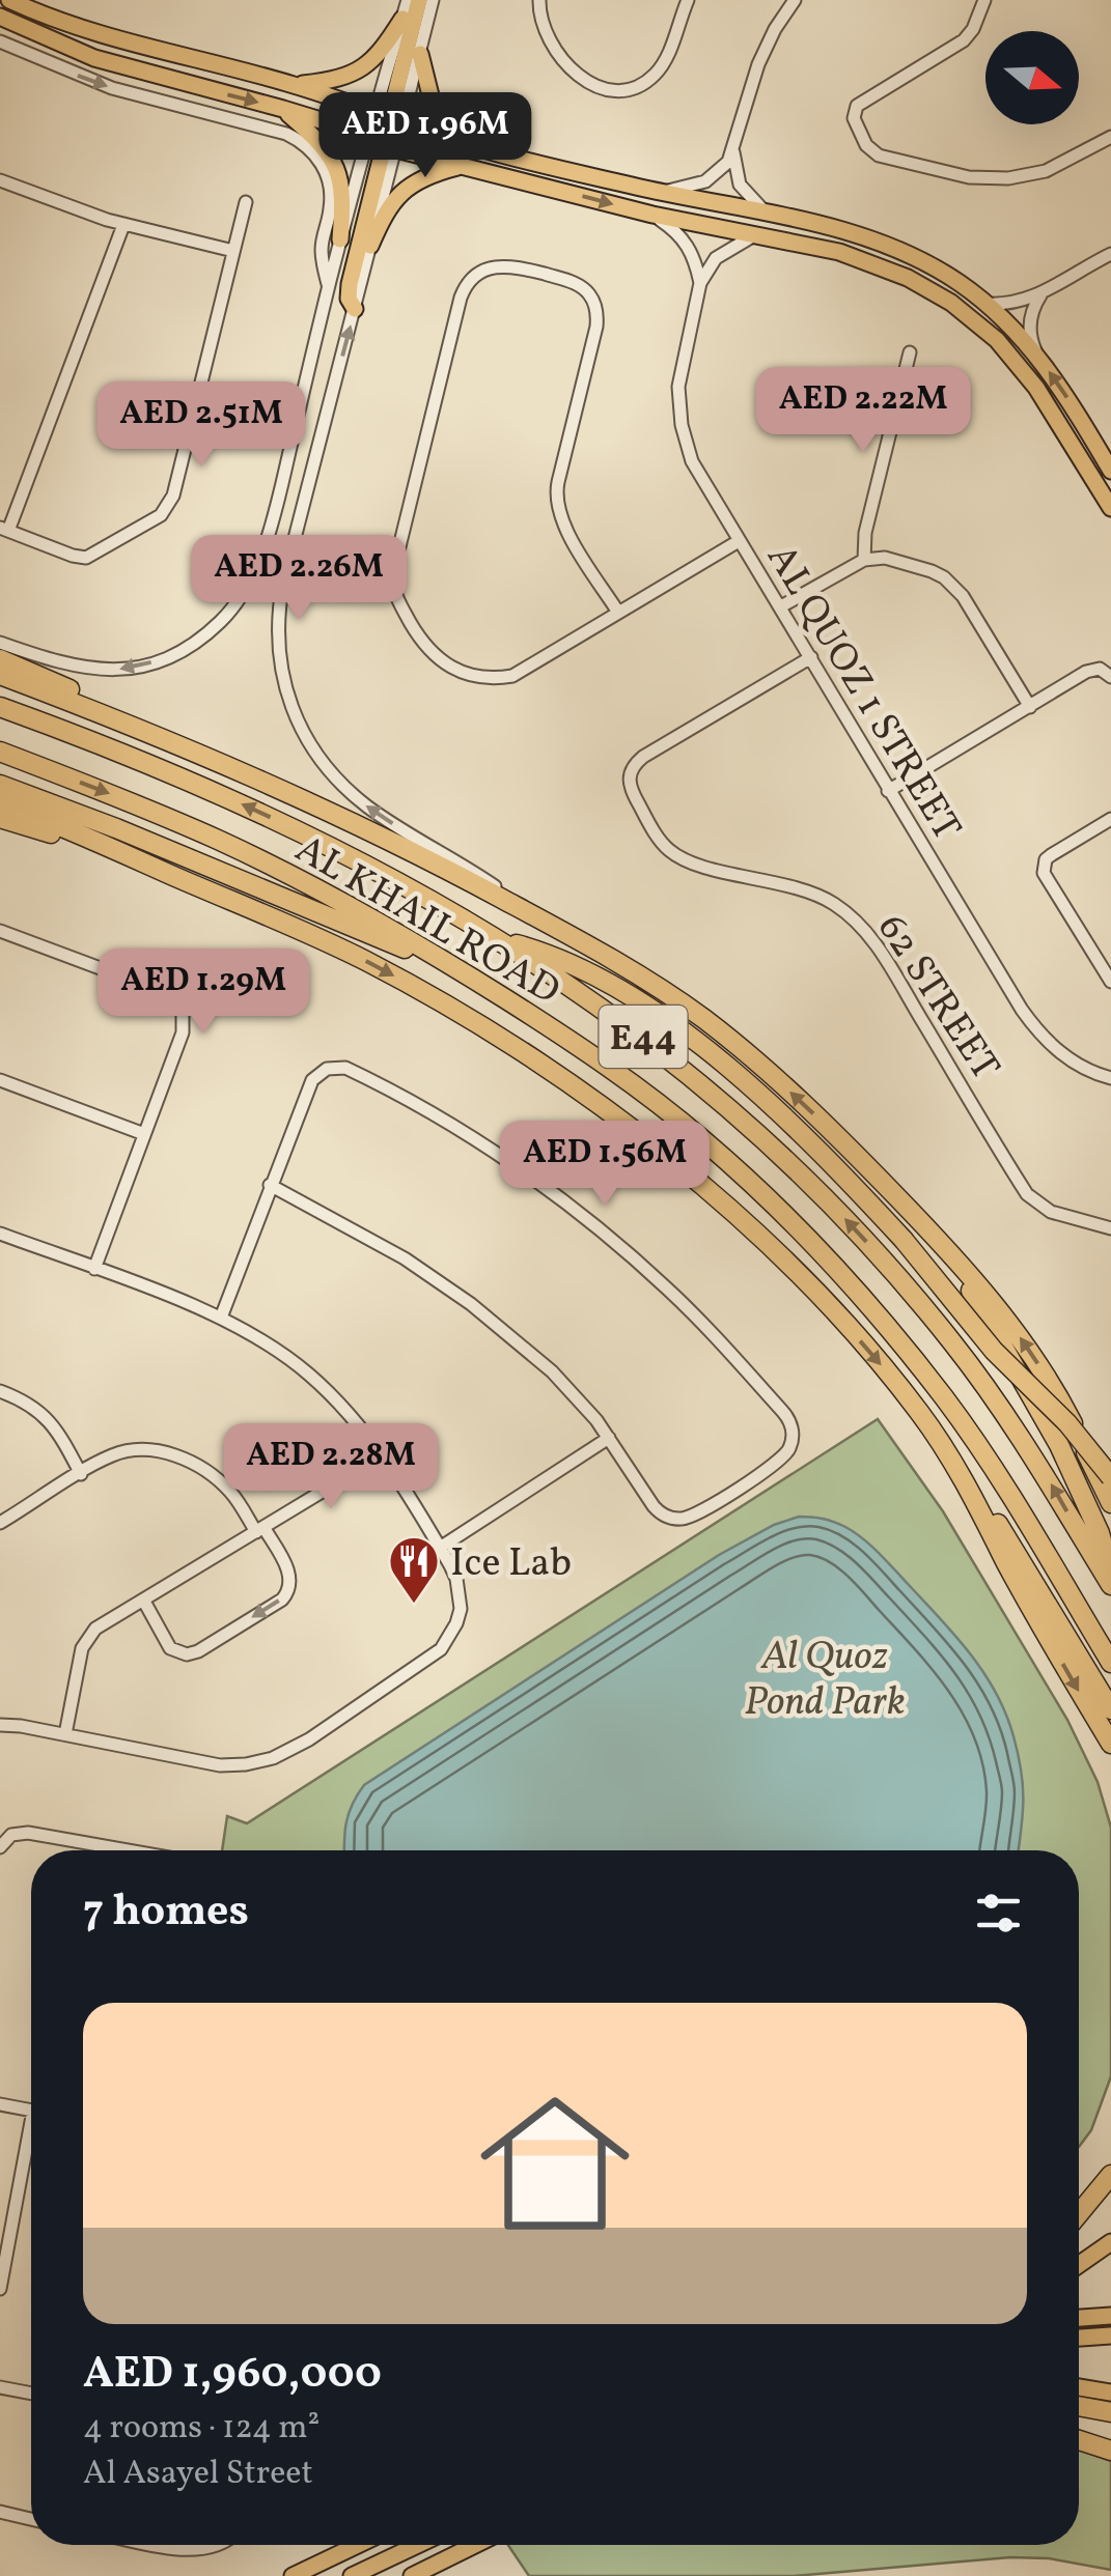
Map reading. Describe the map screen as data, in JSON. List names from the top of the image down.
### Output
{
  "streets": {
    "highway": ["AL KHAIL ROAD", "E44"],
    "street": ["AL QUOZ 1 STREET", "62 STREET"]
  },
  "crossings": [
    ["AL QUOZ 1 STREET", "62 STREET"]
  ],
  "parks": ["Al Quoz Pond Park"],
  "places": {
    "restaurant": ["Ice Lab"]
  },
  "north": "right",
  "page": {
    "price": [
      "AED 1.96M",
      "AED 2.22M",
      "AED 2.51M",
      "AED 2.26M",
      "AED 1.29M",
      "AED 1.56M",
      "AED 2.28M"
    ],
    "heading": "7 homes",
    "list": [
      {
        "name": "AED 1,960,000",
        "note": "4 rooms · 124 m² · Al Asayel Street"
      }
    ]
  }
}
